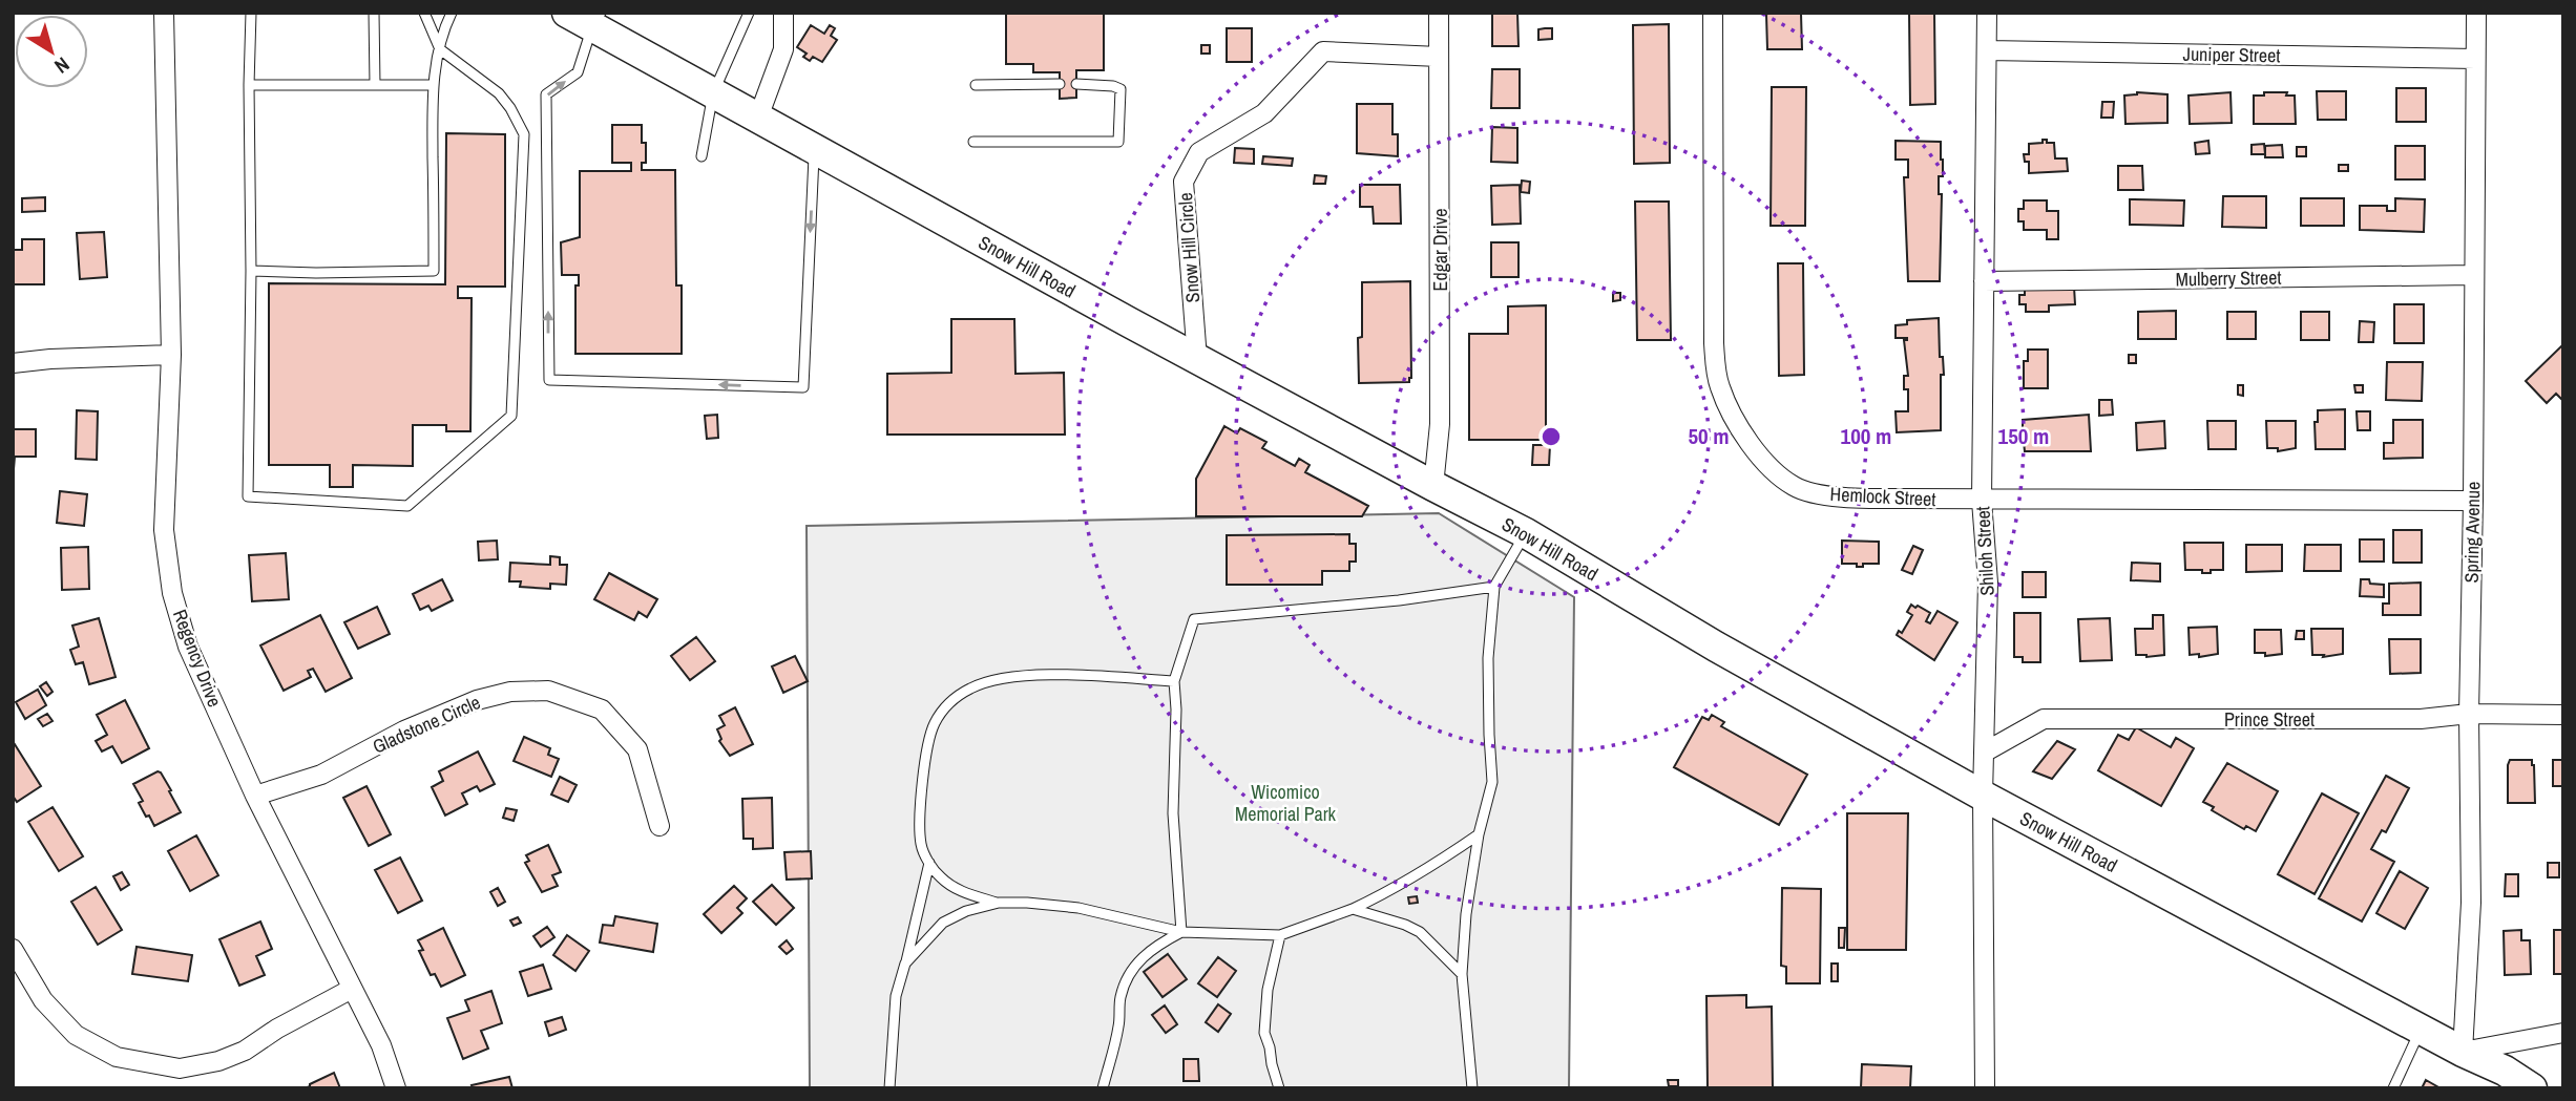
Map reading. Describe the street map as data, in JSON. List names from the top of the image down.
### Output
{
  "streets": {
    "main road": ["Snow Hill Road"],
    "street": [
      "Juniper Street",
      "Snow Hill Circle",
      "Edgar Drive",
      "Mulberry Street",
      "Hemlock Street",
      "Spring Avenue",
      "Shiloh Street",
      "Regency Drive",
      "Prince Street",
      "Gladstone Circle"
    ]
  },
  "crossings": [
    ["Juniper Street", "Spring Avenue"],
    ["Juniper Street", "Shiloh Street"],
    ["Snow Hill Circle", "Edgar Drive"],
    ["Snow Hill Circle", "Snow Hill Road"],
    ["Edgar Drive", "Snow Hill Road"],
    ["Snow Hill Road", "Spring Avenue"],
    ["Snow Hill Road", "Shiloh Street"],
    ["Mulberry Street", "Spring Avenue"],
    ["Mulberry Street", "Shiloh Street"],
    ["Hemlock Street", "Spring Avenue"],
    ["Hemlock Street", "Shiloh Street"],
    ["Spring Avenue", "Prince Street"],
    ["Shiloh Street", "Prince Street"],
    ["Regency Drive", "Gladstone Circle"]
  ],
  "parks": ["Wicomico Memorial Park"],
  "north": "bottom right",
  "rings": ["50 m", "100 m", "150 m"]
}
